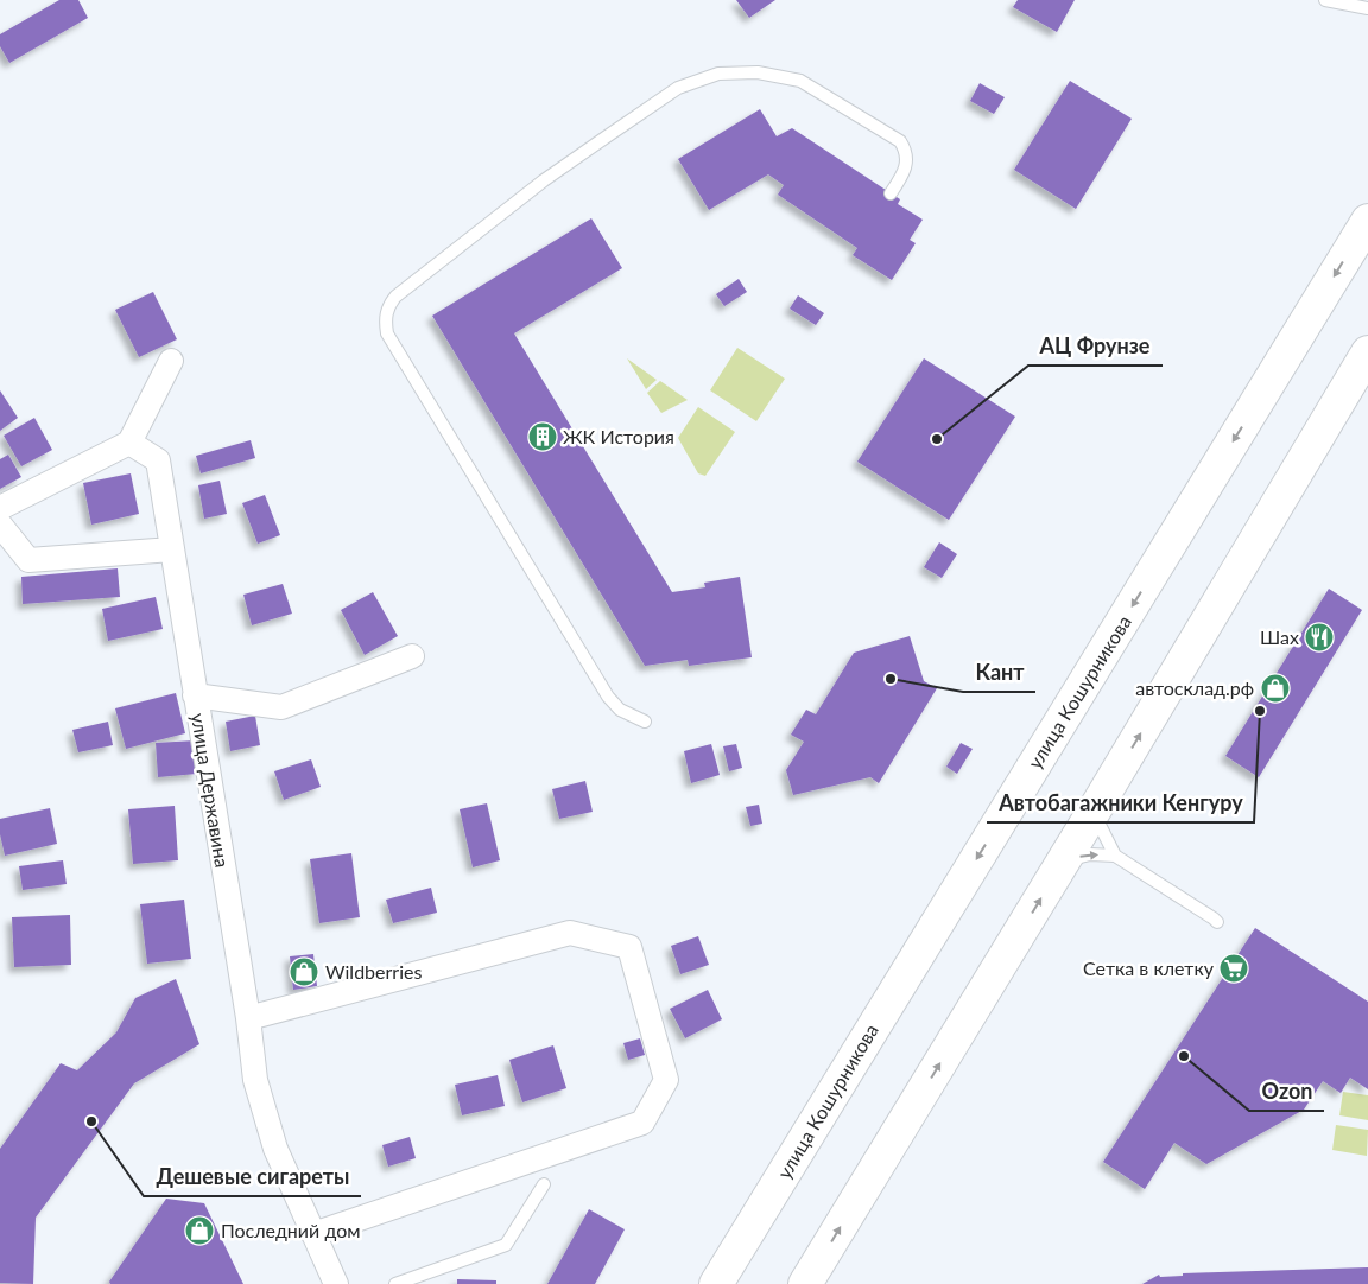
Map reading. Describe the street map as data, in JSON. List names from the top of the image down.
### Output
{
  "streets": {
    "main road": ["улица Кошурникова"],
    "street": ["улица Державина"]
  },
  "places": {
    "building": ["ЖК История"],
    "other": [
      "АЦ Фрунзе",
      "Кант",
      "Автобагажники Кенгуру",
      "Ozon",
      "Дешевые сигареты"
    ],
    "restaurant": ["Шах"],
    "shop": ["автосклад.рф", "Wildberries", "Последний дом"],
    "supermarket": ["Сетка в клетку"]
  }
}
